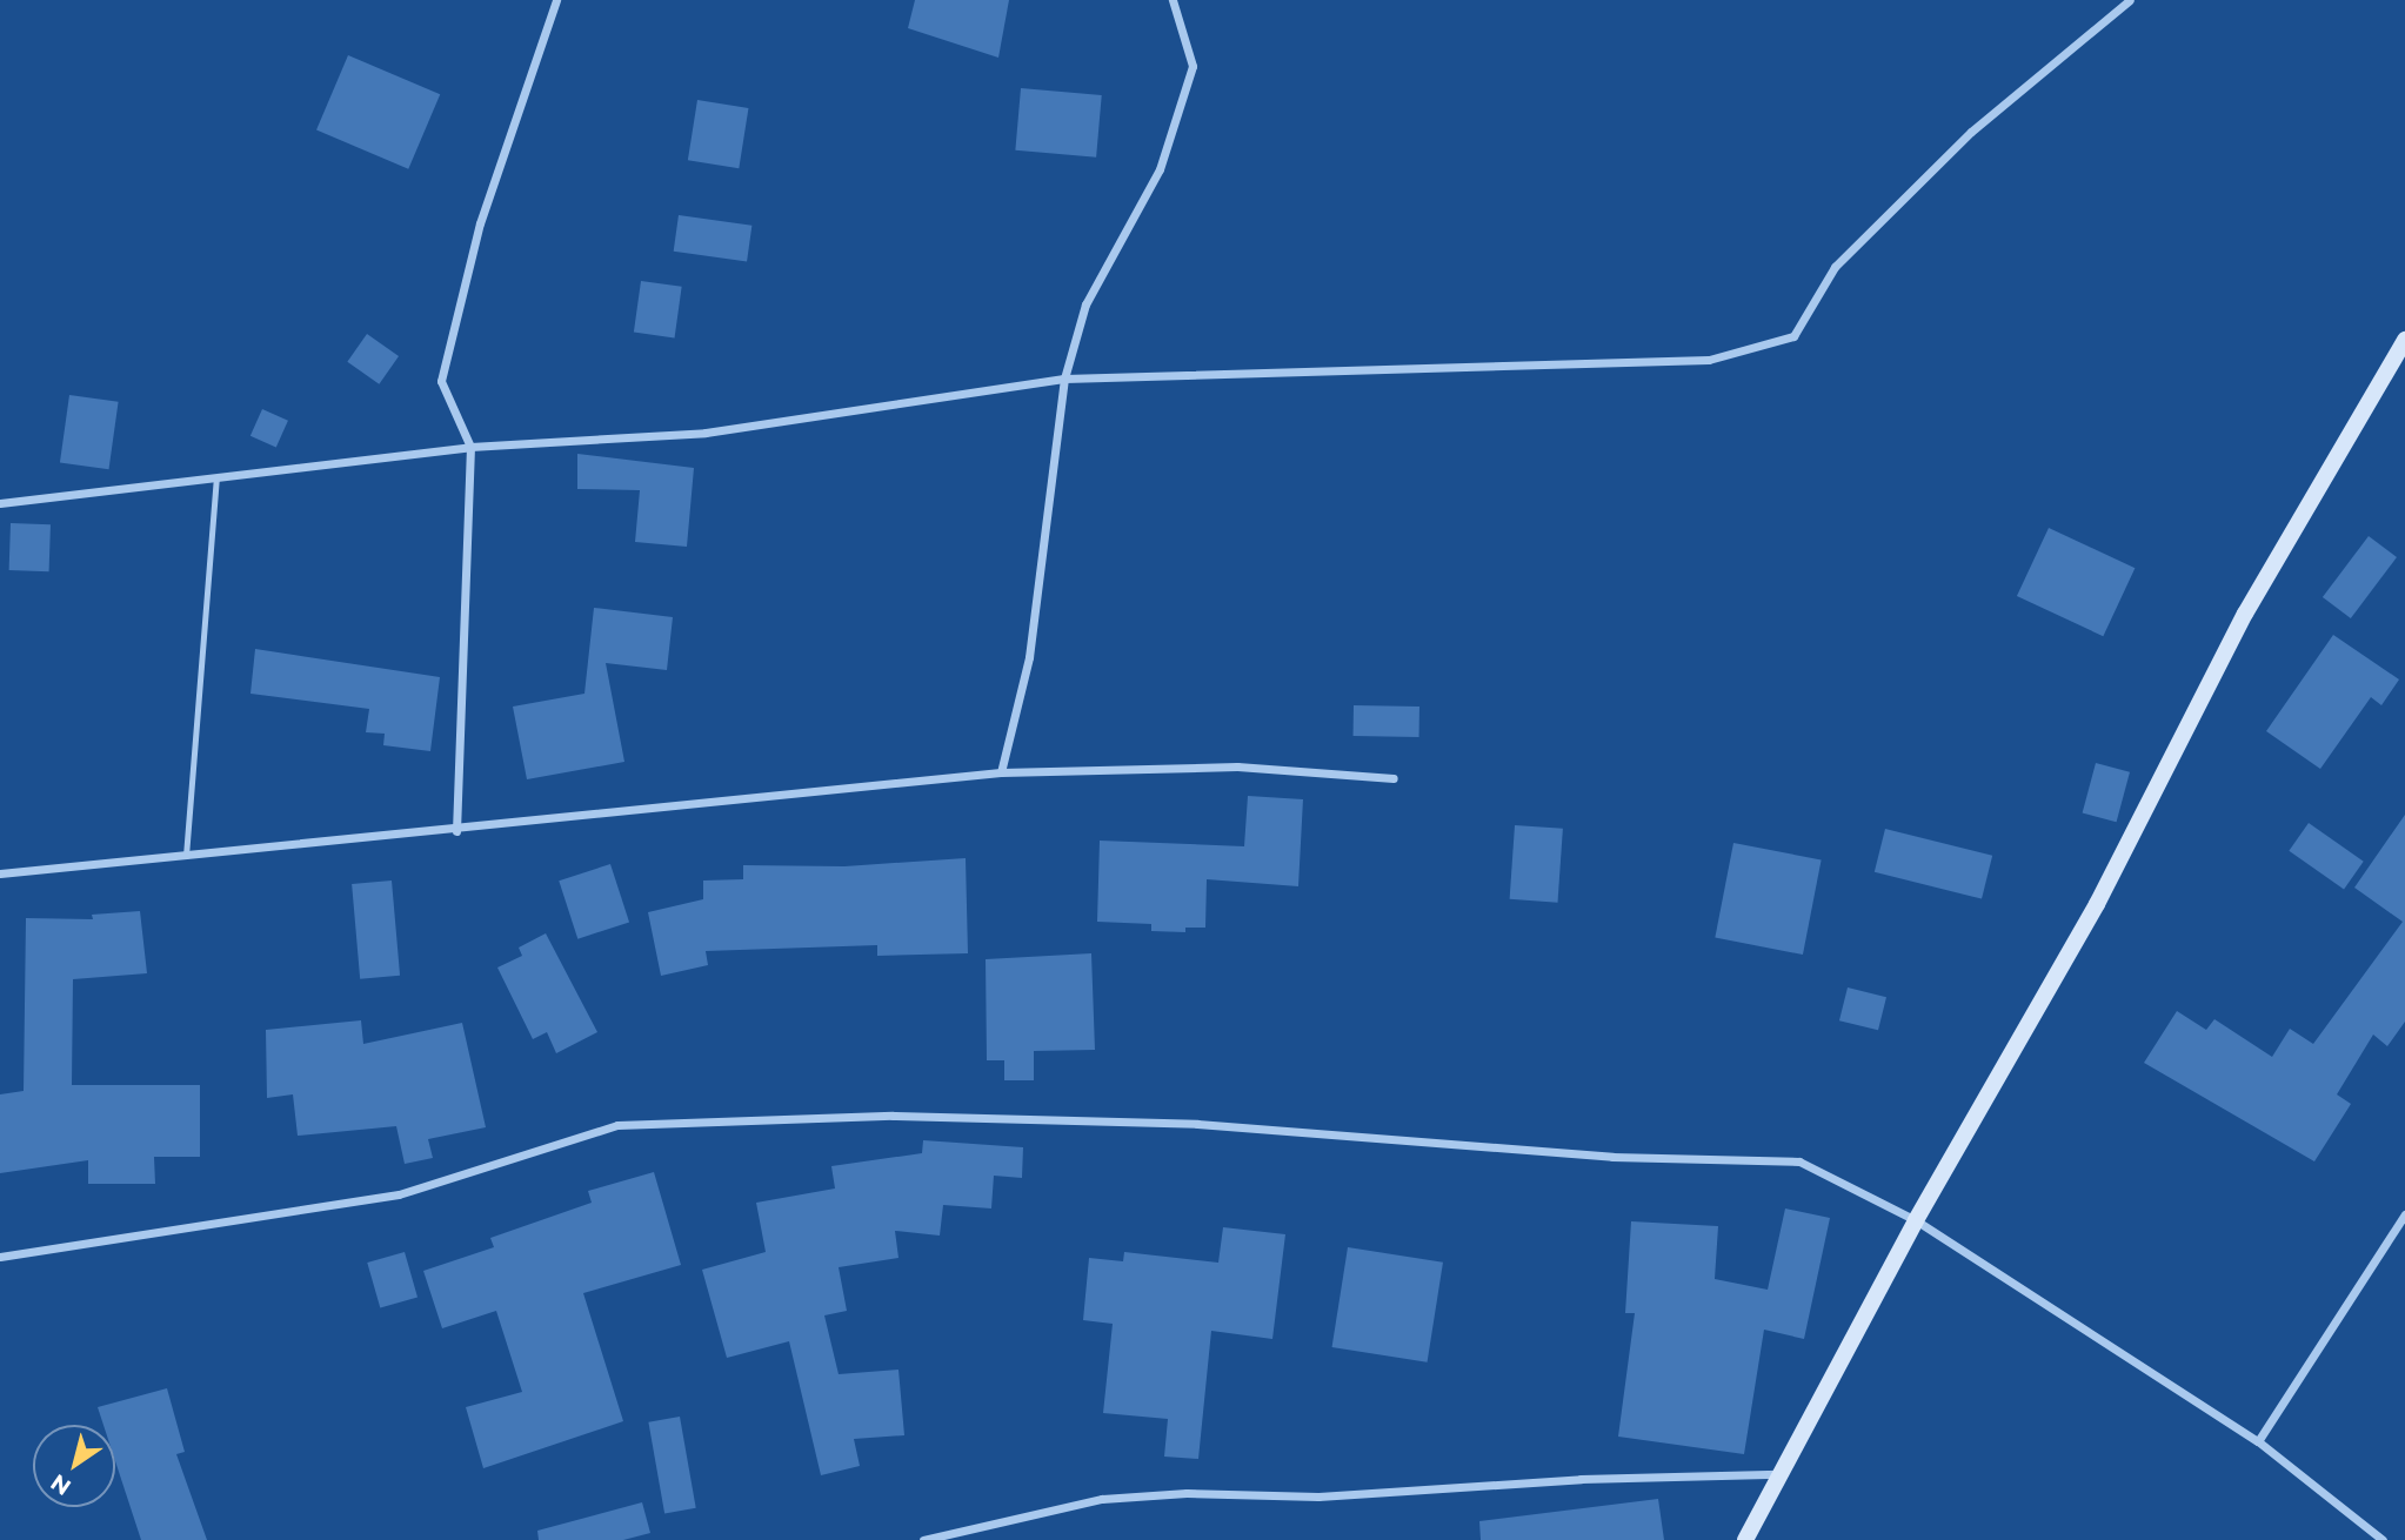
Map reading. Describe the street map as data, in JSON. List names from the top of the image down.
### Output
{
  "north": "bottom left"
}
